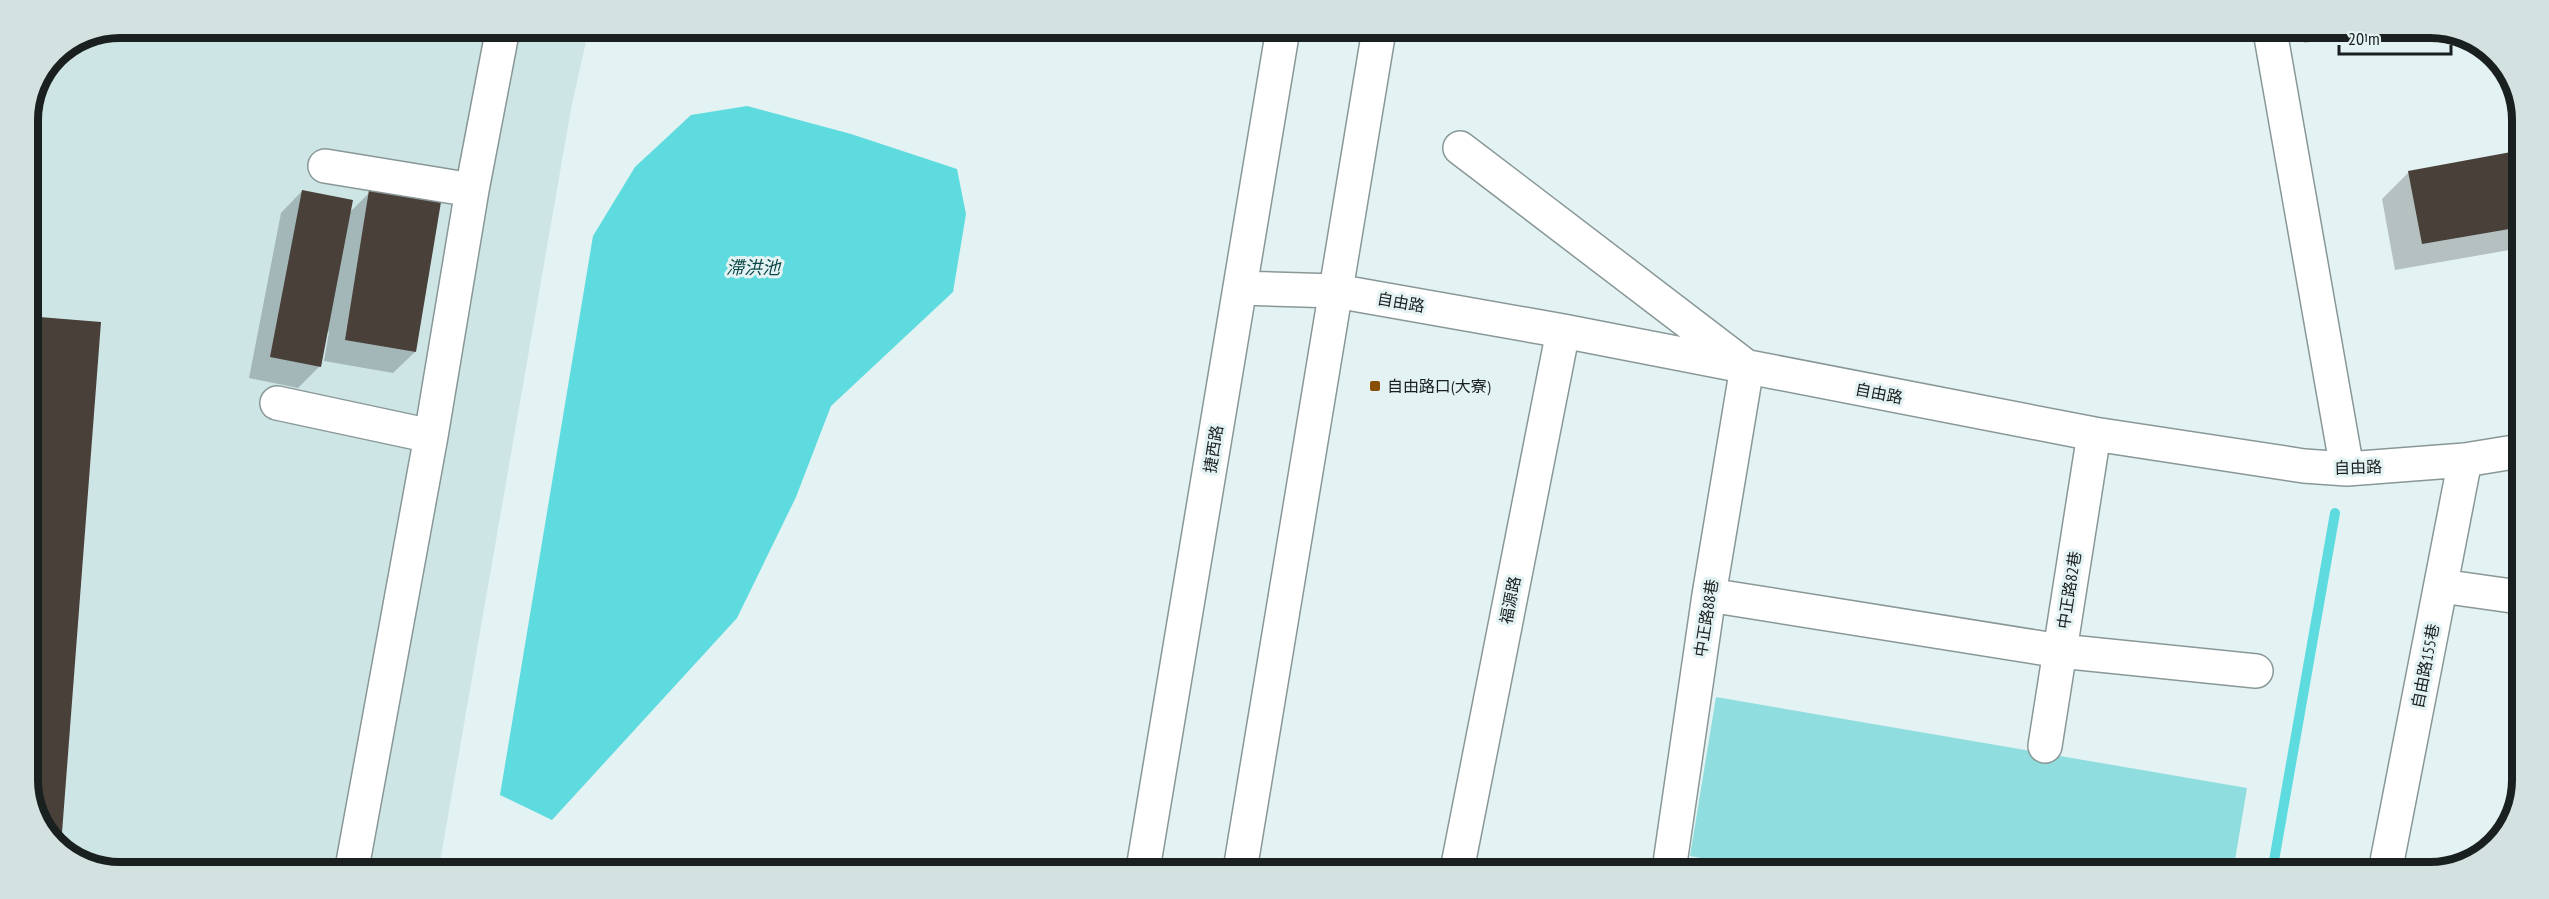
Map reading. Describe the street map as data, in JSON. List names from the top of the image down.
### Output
{
  "streets": {
    "street": [
      "自由路",
      "捷西路",
      "中正路82巷",
      "福源路",
      "中正路88巷",
      "自由路155巷"
    ]
  },
  "crossings": [
    ["自由路", "捷西路"],
    ["自由路", "中正路82巷"],
    ["自由路", "福源路"],
    ["自由路", "中正路88巷"],
    ["自由路", "自由路155巷"]
  ],
  "water": ["滯洪池"],
  "places": {
    "transit": ["自由路口(大寮)"]
  },
  "scale_bar": "20 m"
}
